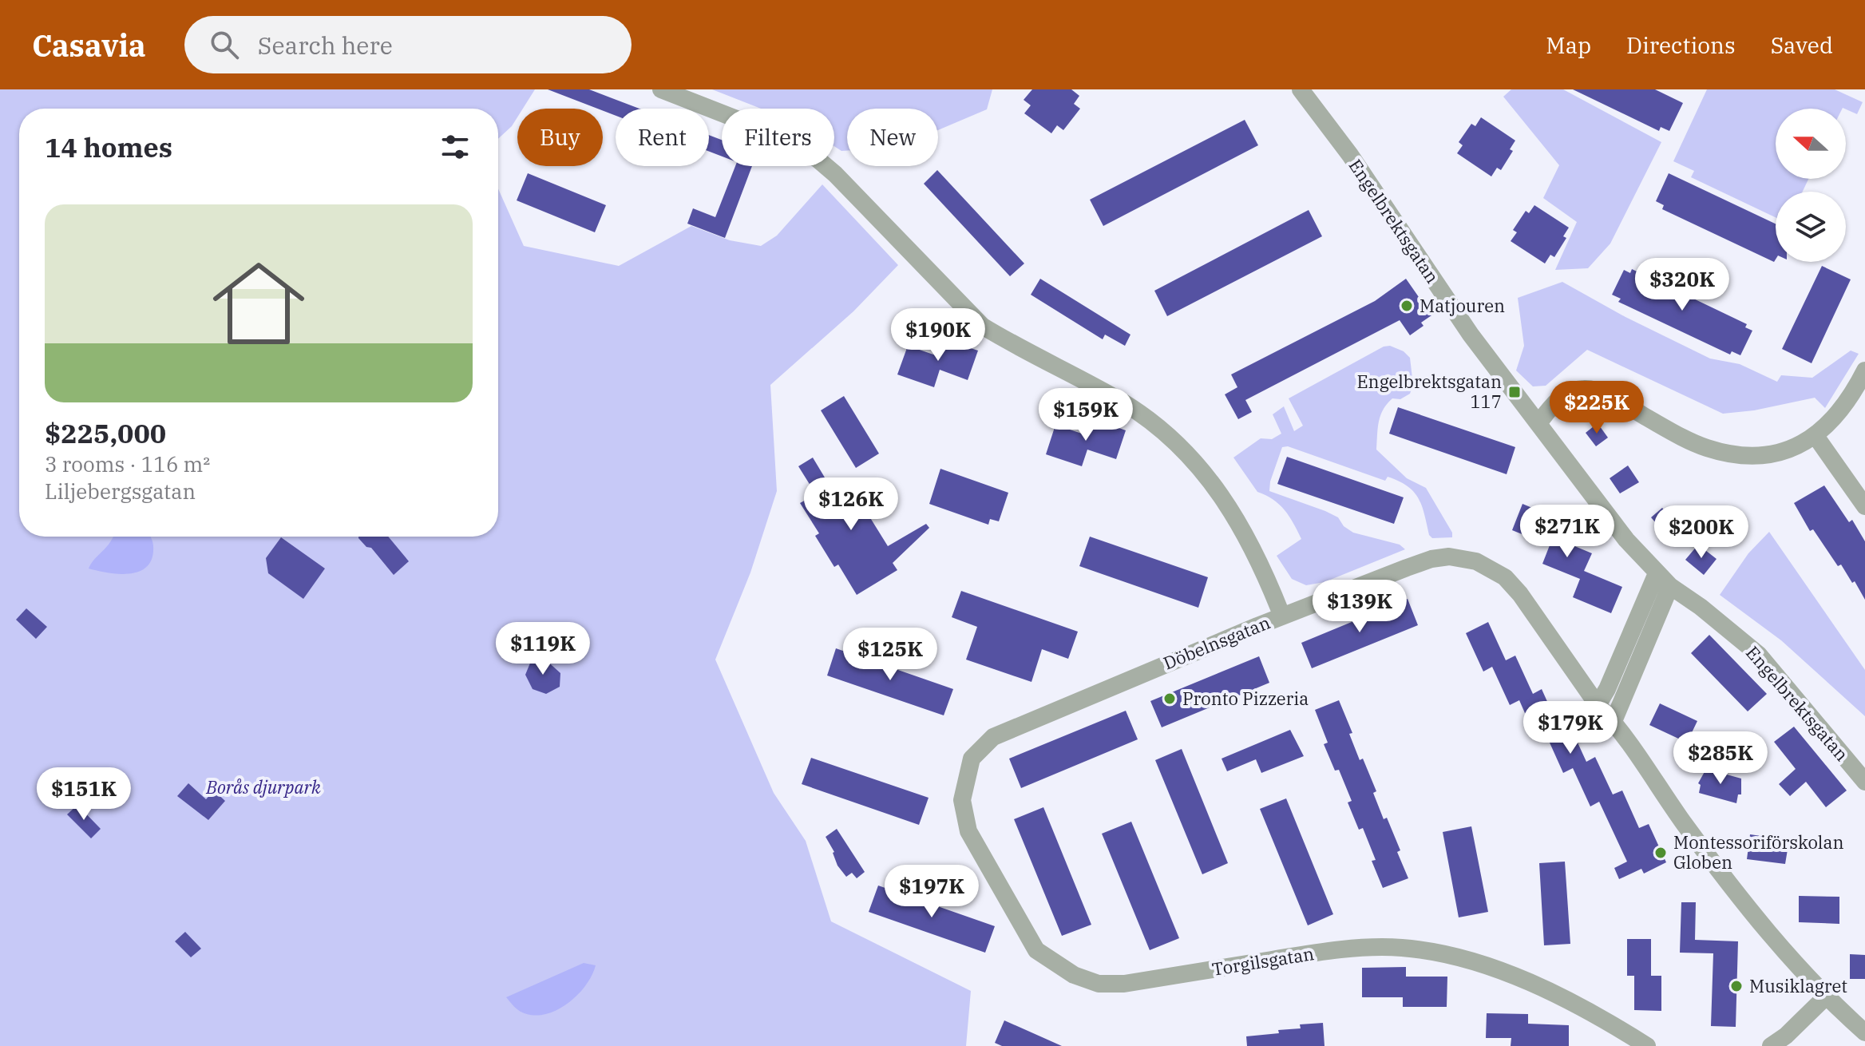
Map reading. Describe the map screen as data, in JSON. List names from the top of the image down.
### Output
{
  "streets": {
    "street": ["Engelbrektsgatan", "Döbelnsgatan", "Torgilsgatan"]
  },
  "crossings": [
    ["Döbelnsgatan", "Torgilsgatan"]
  ],
  "parks": ["Borås djurpark"],
  "places": {
    "other": [
      "Matjouren",
      "Pronto Pizzeria",
      "Montessoriförskolan Globen",
      "Musiklagret"
    ],
    "transit": ["Engelbrektsgatan 117"]
  },
  "north": "left",
  "page": {
    "header": "Casavia",
    "search": "Search here",
    "nav": ["Map", "Directions", "Saved"],
    "chip": [
      "Buy",
      "Rent",
      "Filters",
      "New"
    ],
    "heading": "14 homes",
    "list": [
      {
        "name": "$225,000",
        "note": "3 rooms · 116 m² · Liljebergsgatan"
      }
    ],
    "price": [
      "$320K",
      "$190K",
      "$225K",
      "$159K",
      "$126K",
      "$271K",
      "$200K",
      "$139K",
      "$119K",
      "$125K",
      "$179K",
      "$285K",
      "$151K",
      "$197K"
    ]
  }
}
